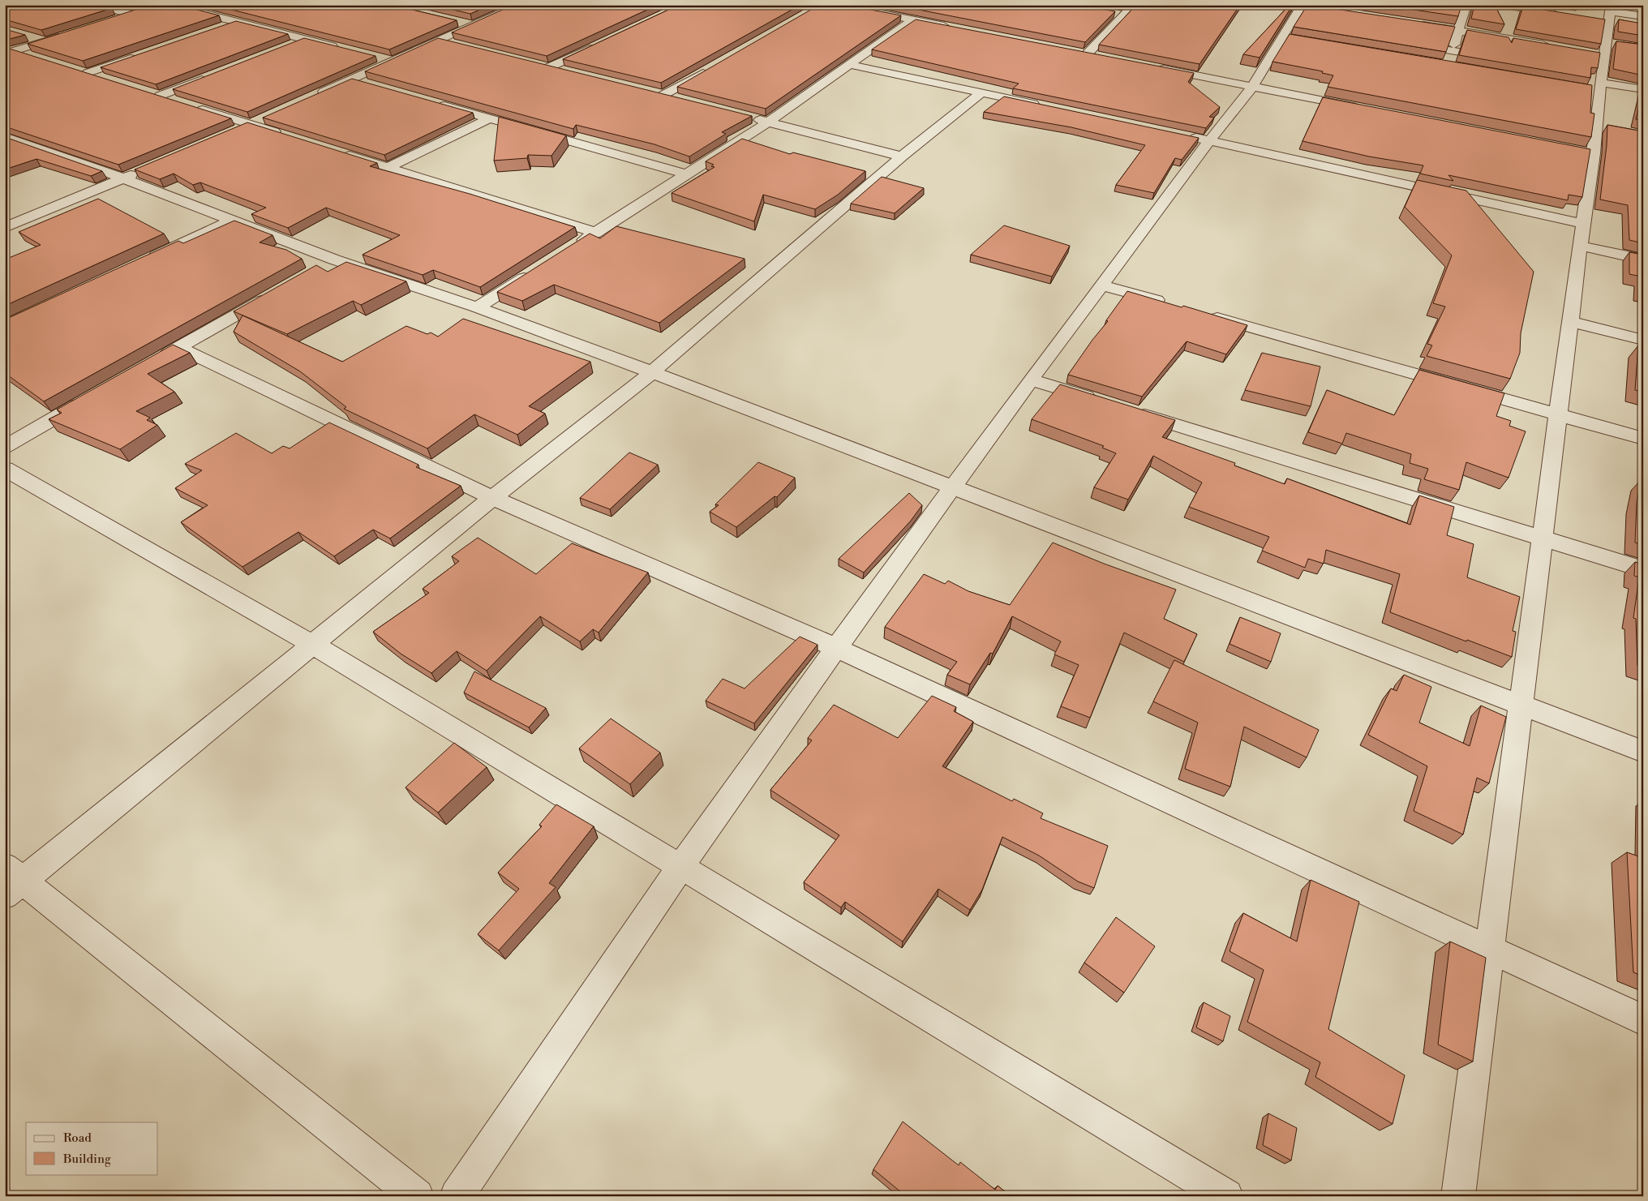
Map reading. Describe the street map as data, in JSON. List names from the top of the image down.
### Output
{
  "legend": ["Road", "Building"]
}
